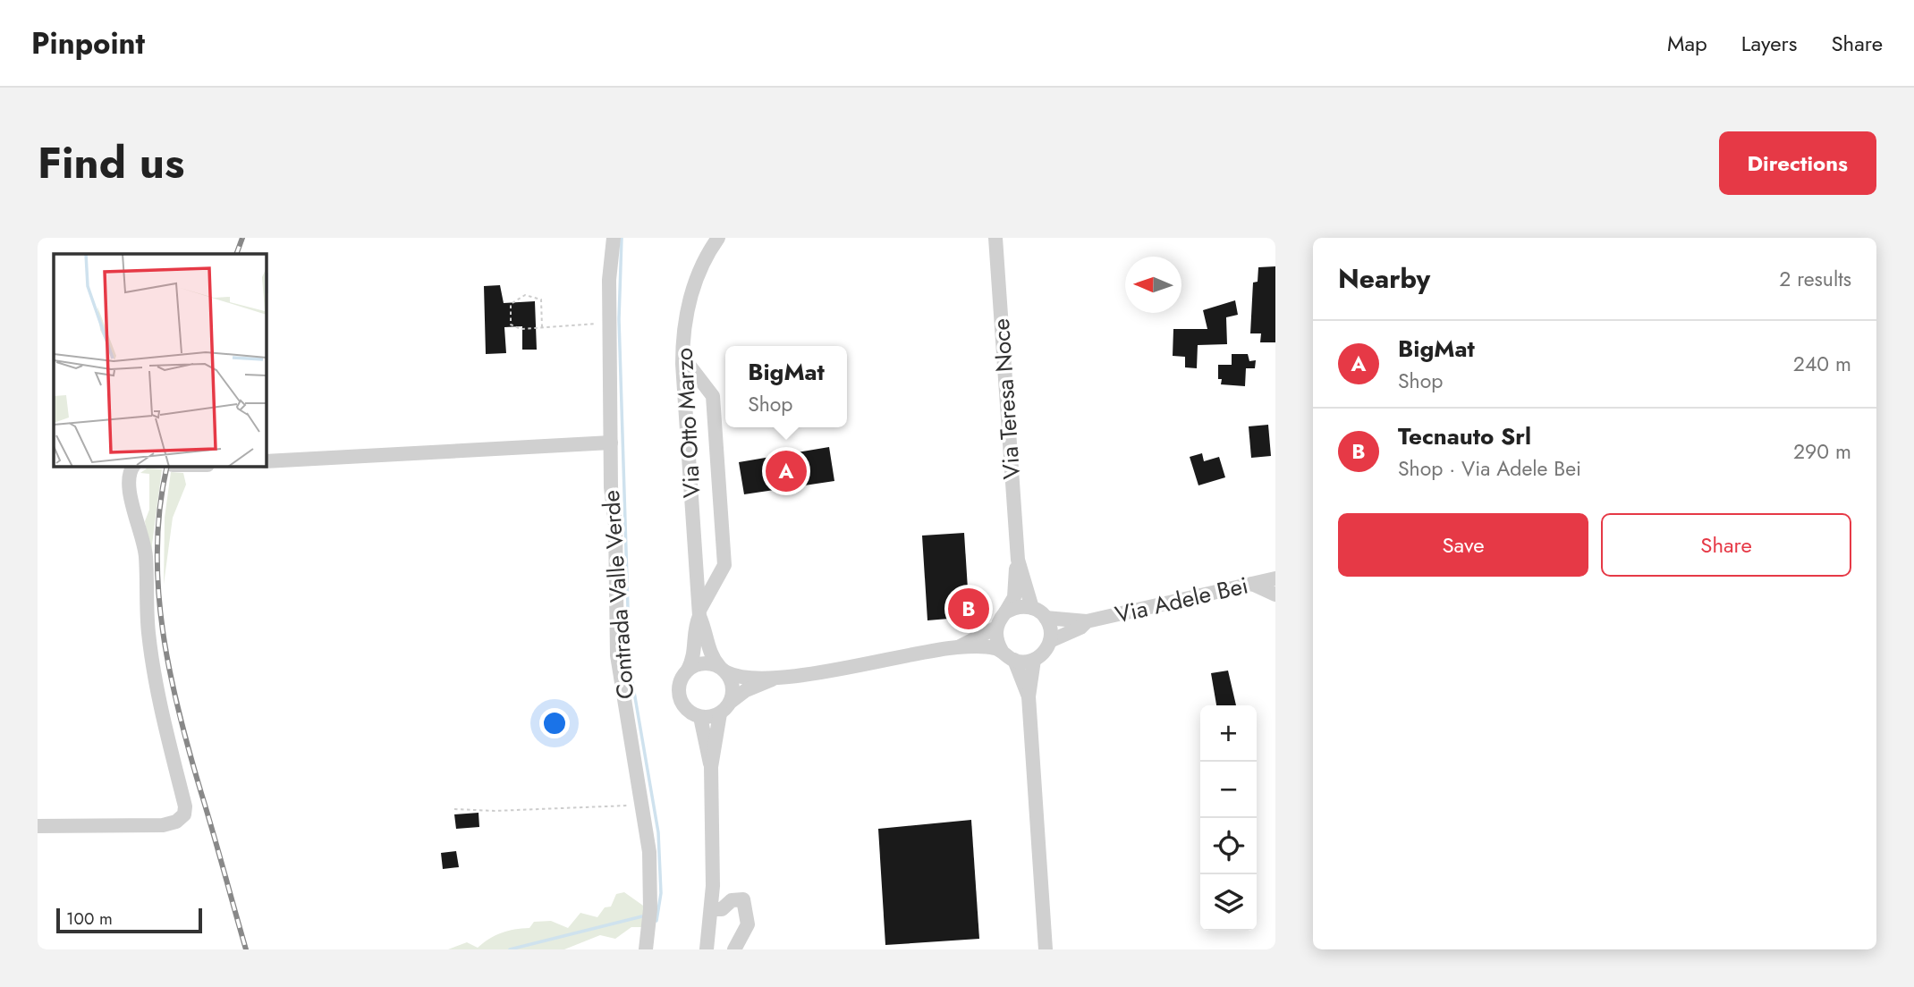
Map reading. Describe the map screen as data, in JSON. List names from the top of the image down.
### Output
{
  "streets": {
    "street": [
      "Via Teresa Noce",
      "Via Otto Marzo",
      "Contrada Valle Verde",
      "Via Adele Bei"
    ]
  },
  "crossings": [
    ["Via Teresa Noce", "Via Adele Bei"]
  ],
  "scale_bar": "100 m",
  "north": "left",
  "page": {
    "header": "Pinpoint",
    "nav": ["Map", "Layers", "Share"],
    "title": "Find us",
    "buttons": [
      "Directions",
      ["Save", "Share"]
    ],
    "heading": ["Nearby", "2 results"],
    "list": [
      {
        "mark": "A",
        "name": "BigMat",
        "note": "Shop",
        "value": "240 m"
      },
      {
        "mark": "B",
        "name": "Tecnauto Srl",
        "note": "Shop · Via Adele Bei",
        "value": "290 m"
      }
    ],
    "popup": ["BigMat", "Shop"],
    "pins": ["A", "B"],
    "map_buttons": ["+", "−"],
    "scale": "100 m"
  }
}
